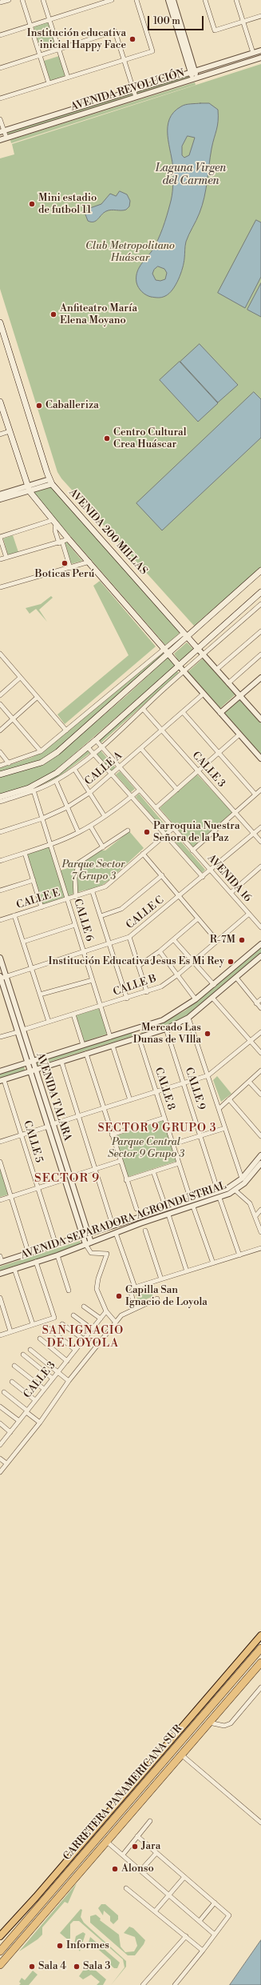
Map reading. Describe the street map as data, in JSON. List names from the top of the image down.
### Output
{
  "streets": {
    "highway": ["CARRETERA PANAMERICANA SUR"],
    "main road": ["AVENIDA 200 MILLAS"],
    "street": [
      "AVENIDA REVOLUCIÓN",
      "CALLE A",
      "CALLE 3",
      "AVENIDA 16",
      "CALLE E",
      "CALLE C",
      "CALLE 6",
      "CALLE B",
      "CALLE 8",
      "CALLE 9",
      "AVENIDA TALARA",
      "CALLE 5",
      "AVENIDA SEPARADORA AGROINDUSTRIAL"
    ]
  },
  "crossings": [
    ["CALLE A", "CALLE 3"],
    ["CALLE A", "AVENIDA 16"],
    ["CALLE A", "CALLE 6"],
    ["CALLE 3", "CALLE C"],
    ["AVENIDA 16", "CALLE E"],
    ["AVENIDA 16", "CALLE C"],
    ["AVENIDA 16", "CALLE B"],
    ["CALLE E", "CALLE 6"],
    ["CALLE C", "CALLE 6"],
    ["CALLE C", "AVENIDA TALARA"],
    ["CALLE 6", "CALLE B"],
    ["CALLE B", "AVENIDA TALARA"],
    ["CALLE 8", "AVENIDA SEPARADORA AGROINDUSTRIAL"],
    ["CALLE 9", "AVENIDA SEPARADORA AGROINDUSTRIAL"],
    ["AVENIDA TALARA", "AVENIDA SEPARADORA AGROINDUSTRIAL"],
    ["CALLE 5", "AVENIDA SEPARADORA AGROINDUSTRIAL"]
  ],
  "districts": ["SECTOR 9 GRUPO 3", "SECTOR 9", "SAN IGNACIO DE LOYOLA"],
  "water": ["Laguna Virgen del Carmen"],
  "parks": ["Club Metropolitano Huáscar", "Parque Sector 7 Grupo 3", "Parque Central Sector 9 Grupo 3"],
  "places": [
    "Institución educativa inicial Happy Face",
    "Mini estadio de futbol 11",
    "Anfiteatro María Elena Moyano",
    "Caballeriza",
    "Centro Cultural Crea Huáscar",
    "Boticas Perú",
    "Parroquia Nuestra Señora de la Paz",
    "R-7M",
    "Institución Educativa Jesus Es Mi Rey",
    "Mercado Las Dunas de VIlla",
    "Capilla San Ignacio de Loyola",
    "Jara",
    "Alonso",
    "Informes",
    "Sala 4",
    "Sala 3"
  ],
  "scale_bar": "100 m"
}
